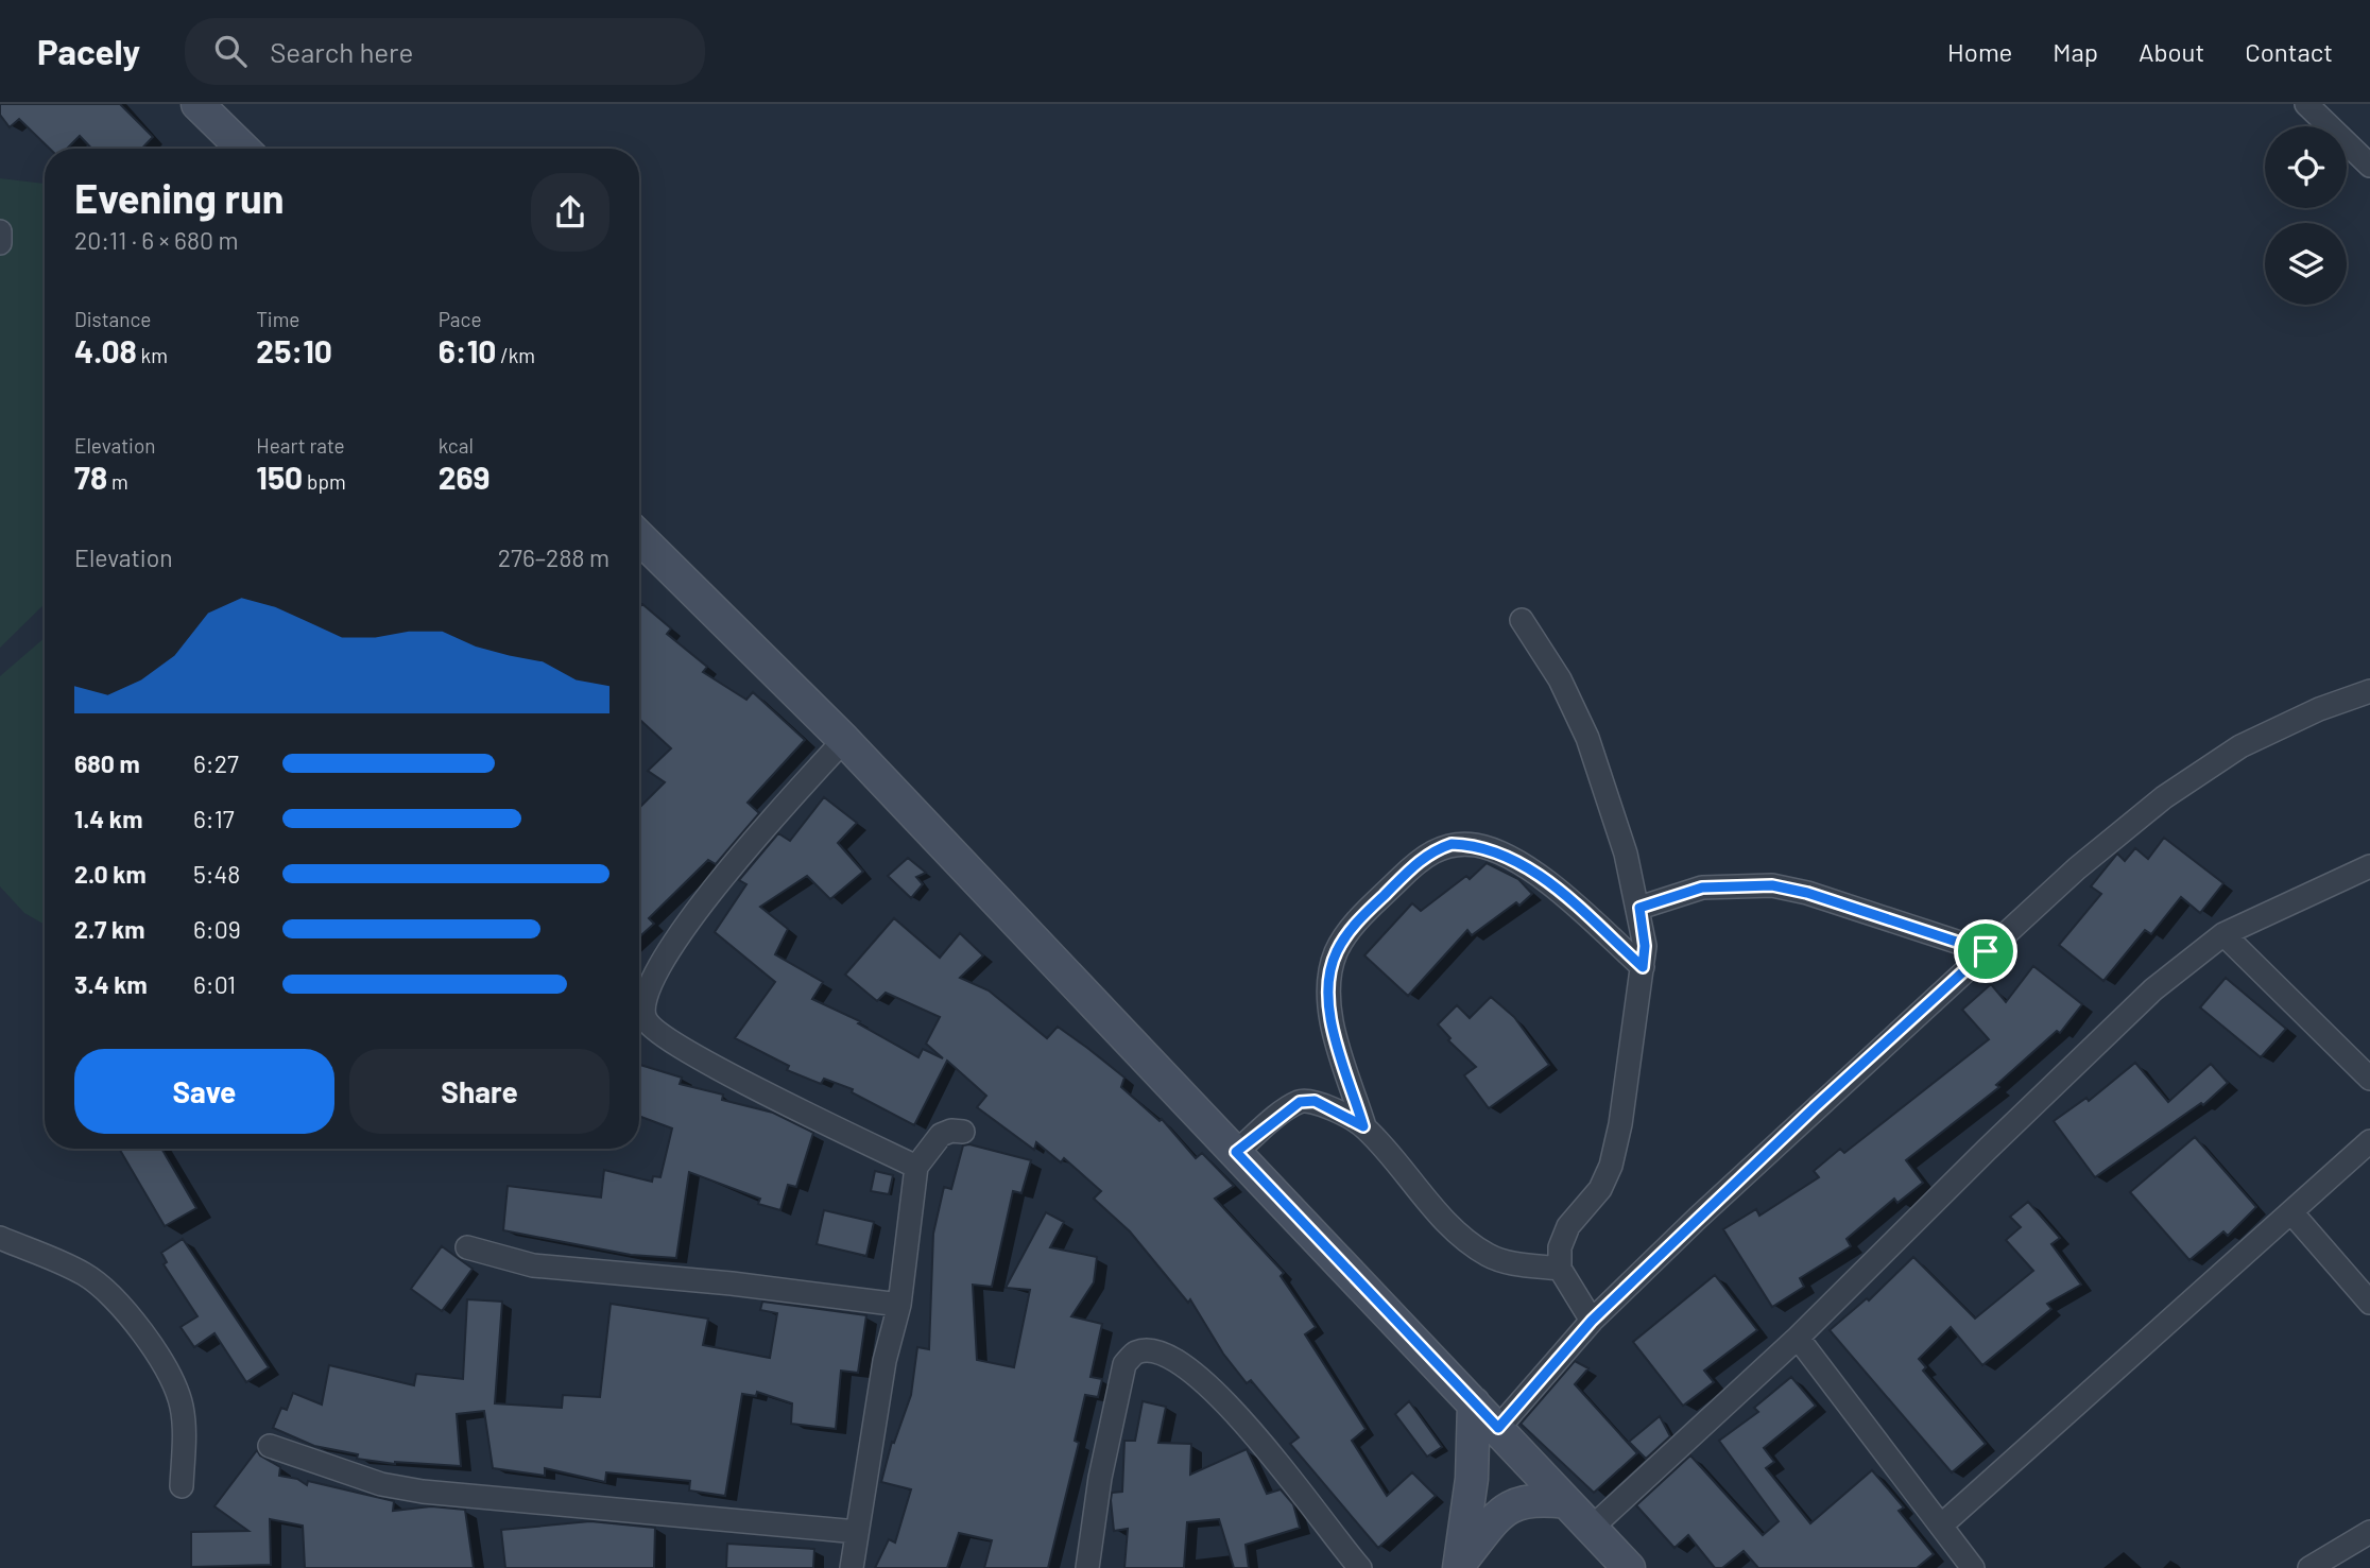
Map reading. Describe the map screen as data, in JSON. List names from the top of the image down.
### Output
{
  "page": {
    "header": "Pacely",
    "search": "Search here",
    "nav": [
      "Home",
      "Map",
      "About",
      "Contact"
    ],
    "heading": ["Evening run", "20:11 · 6 × 680 m"],
    "stats": [
      ["Distance", "4.08 km"],
      ["Time", "25:10"],
      ["Pace", "6:10 /km"],
      ["Elevation", "78 m"],
      ["Heart rate", "150 bpm"],
      ["kcal", "269"]
    ],
    "chart": ["Elevation", "276–288 m"],
    "list": [
      {
        "name": "680 m",
        "note": "6:27"
      },
      {
        "name": "1.4 km",
        "note": "6:17"
      },
      {
        "name": "2.0 km",
        "note": "5:48"
      },
      {
        "name": "2.7 km",
        "note": "6:09"
      },
      {
        "name": "3.4 km",
        "note": "6:01"
      }
    ],
    "buttons": ["Save", "Share"]
  }
}
